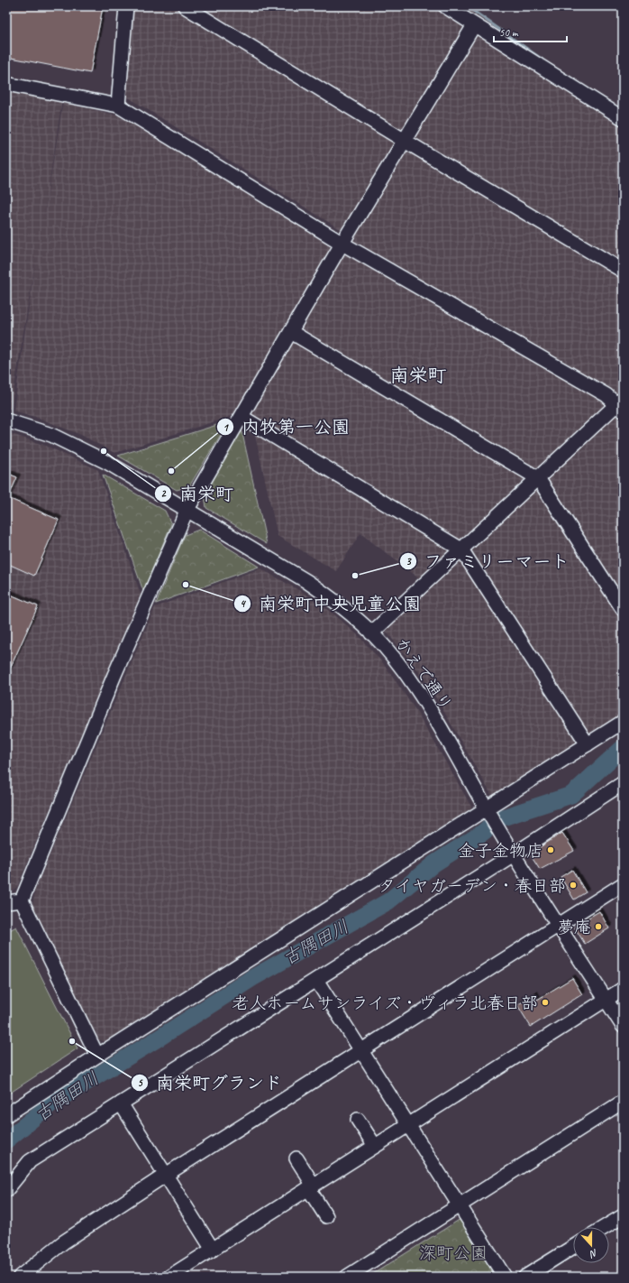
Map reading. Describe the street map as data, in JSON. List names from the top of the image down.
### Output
{
  "streets": {
    "street": ["かえで通り"]
  },
  "districts": ["南栄町"],
  "water": ["古隅田川"],
  "parks": ["深町公園"],
  "places": [
    "南栄町",
    "内牧第一公園",
    "ファミリーマート",
    "南栄町中央児童公園",
    "金子金物店",
    "タイヤガーデン・春日部",
    "夢庵",
    "老人ホームサンライズ・ヴィラ北春日部",
    "南栄町グランド"
  ],
  "scale_bar": "50 m",
  "north": "bottom"
}
